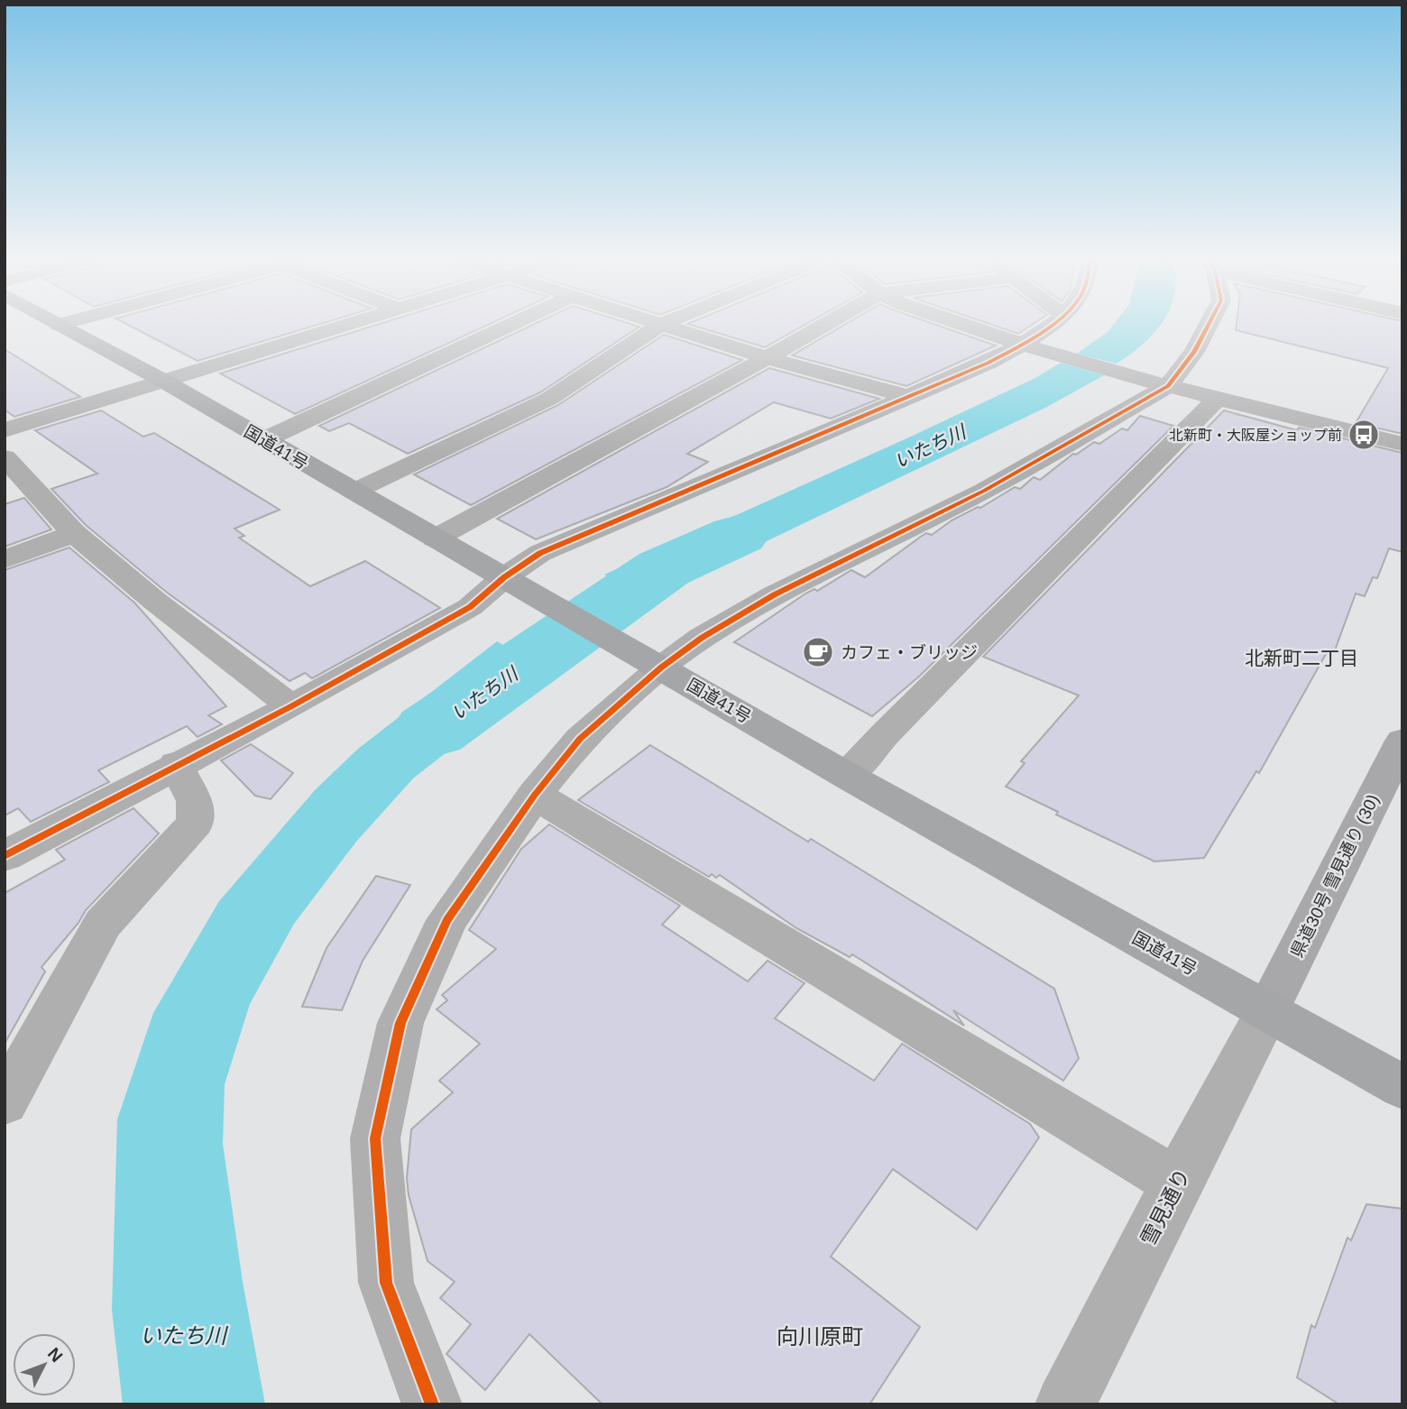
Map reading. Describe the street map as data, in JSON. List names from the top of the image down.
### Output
{
  "streets": {
    "highway": ["国道41号"],
    "main road": ["県道30号 雪見通り (30)"],
    "street": ["雪見通り"]
  },
  "crossings": [
    ["国道41号", "県道30号 雪見通り (30)"],
    ["国道41号", "雪見通り"],
    ["県道30号 雪見通り (30)", "雪見通り"]
  ],
  "districts": ["北新町二丁目", "向川原町"],
  "water": ["いたち川"],
  "places": {
    "bus stop": ["北新町・大阪屋ショップ前"],
    "cafe": ["カフェ・ブリッジ"]
  },
  "north": "top right"
}
